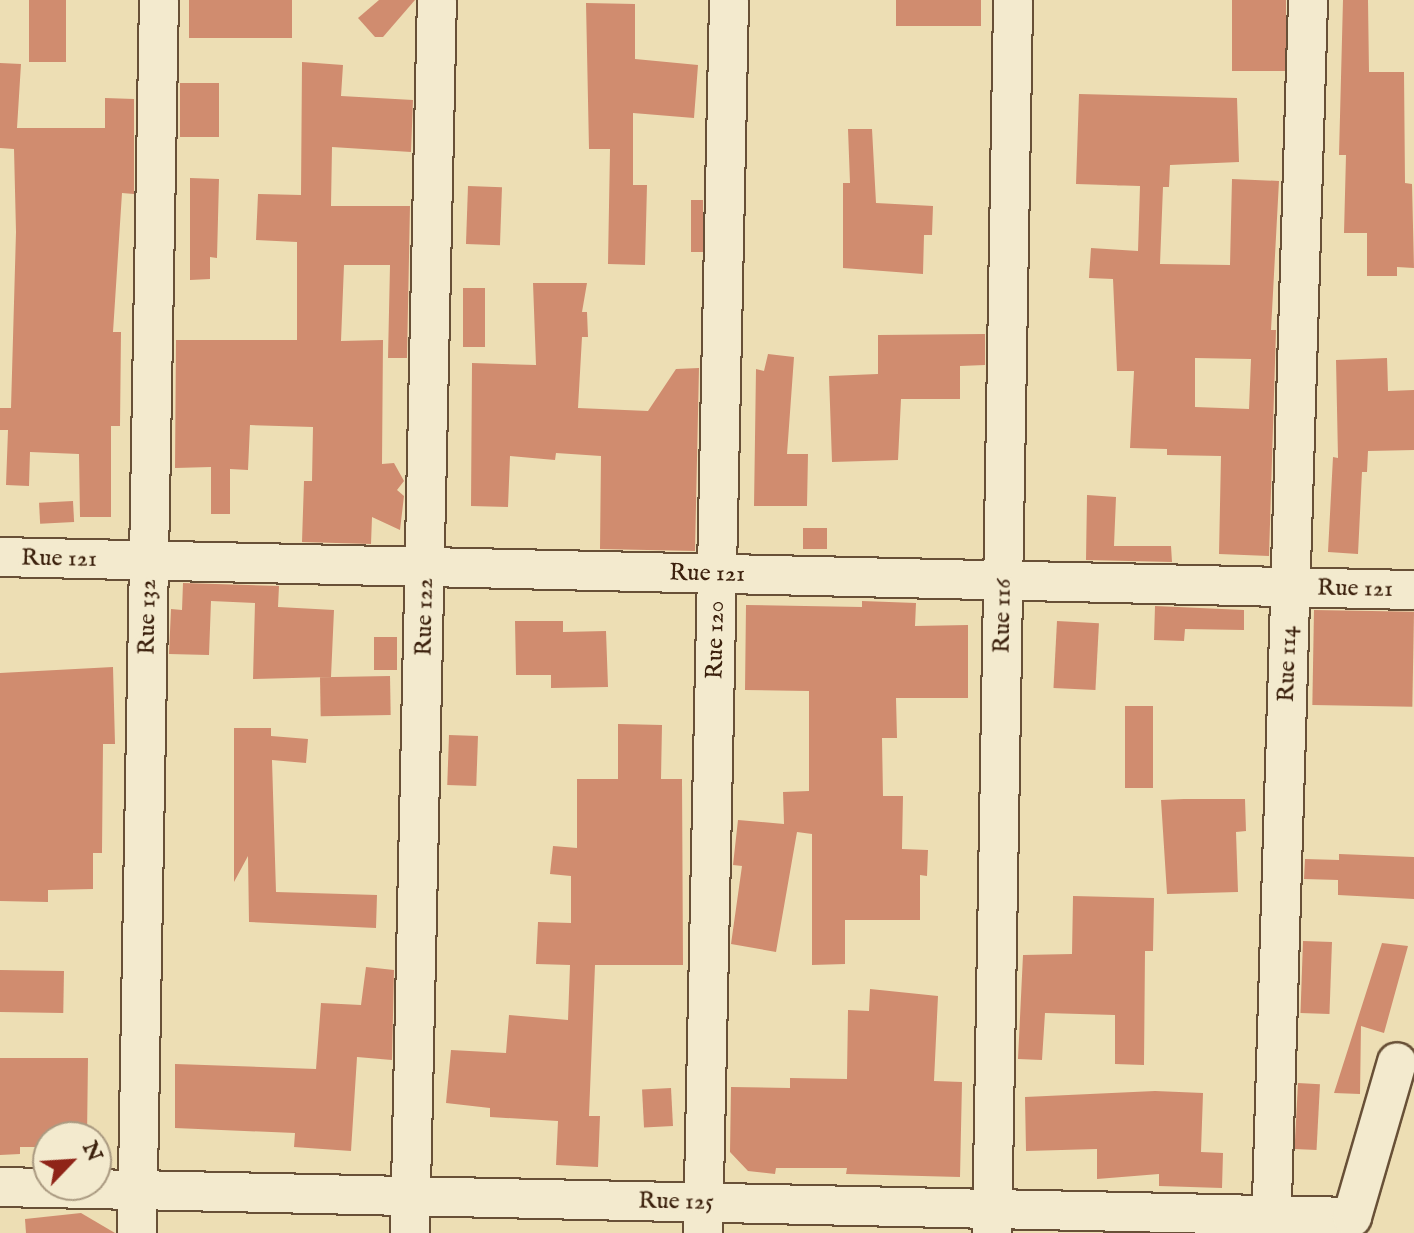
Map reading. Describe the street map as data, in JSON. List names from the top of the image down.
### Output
{
  "streets": {
    "street": [
      "Rue 121",
      "Rue 116",
      "Rue 132",
      "Rue 122",
      "Rue 120",
      "Rue 114",
      "Rue 125"
    ]
  },
  "crossings": [
    ["Rue 121", "Rue 116"],
    ["Rue 121", "Rue 132"],
    ["Rue 121", "Rue 122"],
    ["Rue 121", "Rue 120"],
    ["Rue 121", "Rue 114"],
    ["Rue 116", "Rue 125"],
    ["Rue 132", "Rue 125"],
    ["Rue 122", "Rue 125"],
    ["Rue 120", "Rue 125"],
    ["Rue 114", "Rue 125"]
  ],
  "north": "top right"
}
